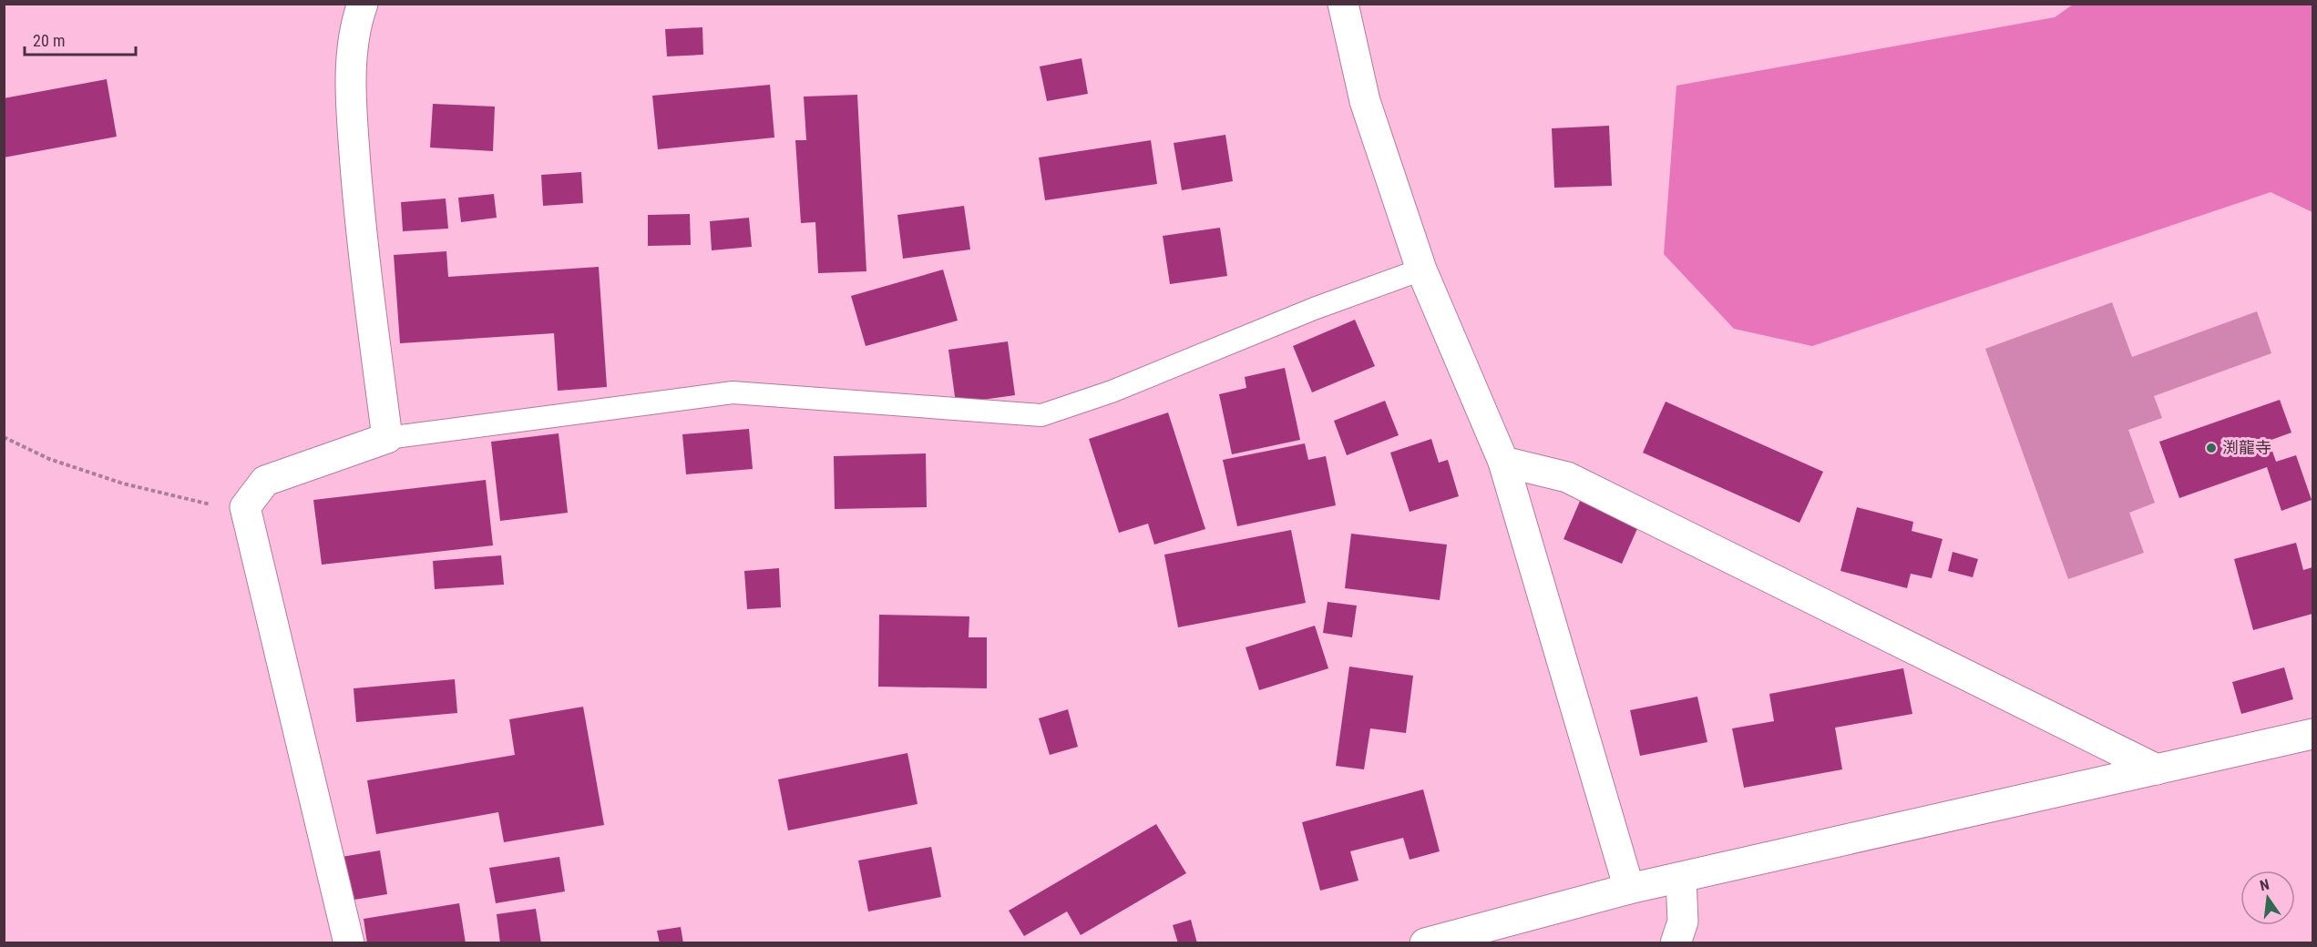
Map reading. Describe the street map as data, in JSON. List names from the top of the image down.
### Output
{
  "places": ["渕龍寺"],
  "scale_bar": "20 m",
  "north": "top"
}
